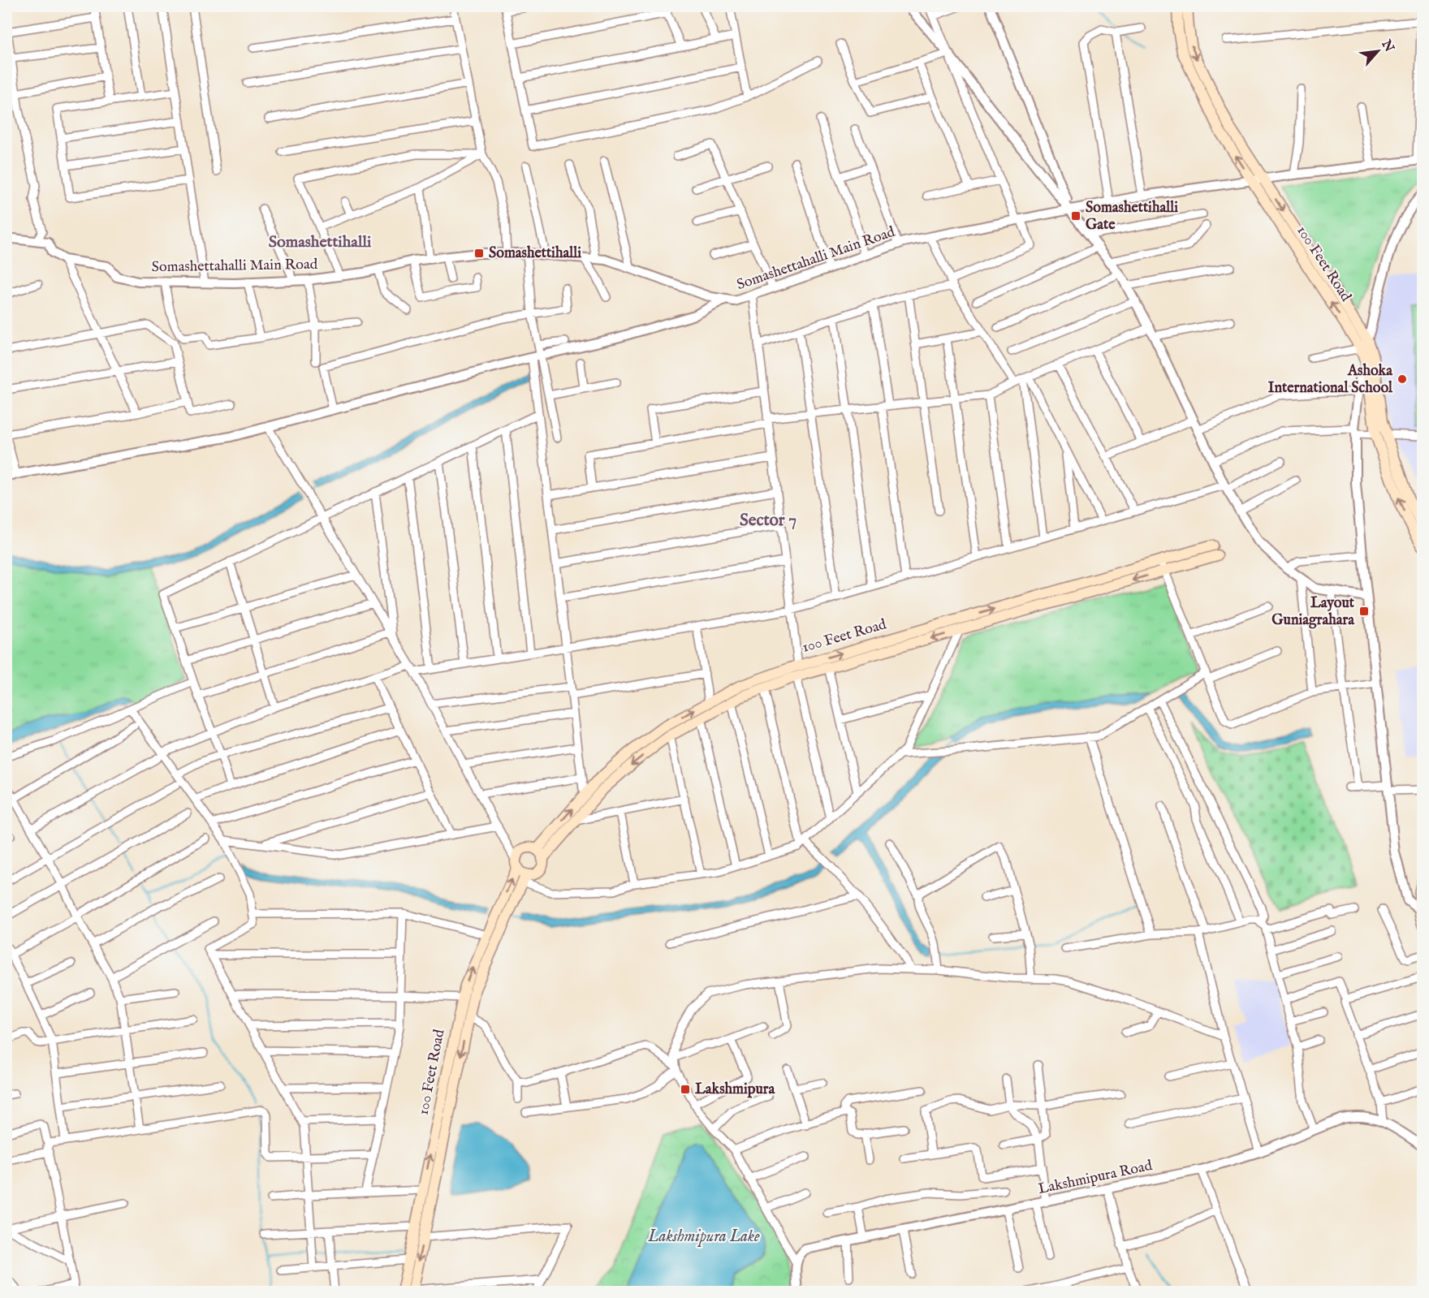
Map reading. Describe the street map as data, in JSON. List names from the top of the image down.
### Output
{
  "streets": {
    "main road": ["100 Feet Road"],
    "street": ["Somashettahalli Main Road", "Lakshmipura Road"]
  },
  "crossings": [
    ["Somashettahalli Main Road", "100 Feet Road"]
  ],
  "districts": ["Somashettihalli", "Sector 7"],
  "water": ["Lakshmipura Lake"],
  "places": {
    "transit": [
      "Somashettihalli Gate",
      "Somashettihalli",
      "Layout Guniagrahara",
      "Lakshmipura"
    ],
    "other": ["Ashoka International School"]
  },
  "north": "top right"
}
